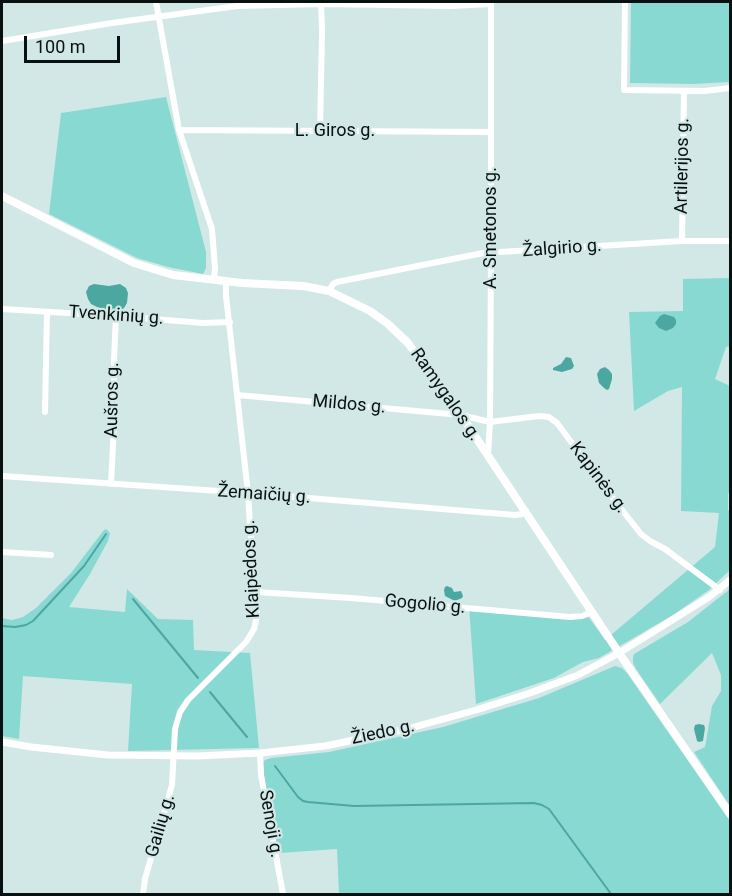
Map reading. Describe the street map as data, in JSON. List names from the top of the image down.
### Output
{
  "streets": {
    "main road": ["Ramygalos g."],
    "street": [
      "L. Giros g.",
      "Artilerijos g.",
      "A. Smetonos g.",
      "Žalgirio g.",
      "Tvenkinių g.",
      "Aušros g.",
      "Mildos g.",
      "Kapinės g.",
      "Žemaičių g.",
      "Klaipėdos g.",
      "Gogolio g.",
      "Žiedo g.",
      "Senoji g.",
      "Gailių g."
    ]
  },
  "crossings": [
    ["L. Giros g.", "A. Smetonos g."],
    ["Artilerijos g.", "Žalgirio g."],
    ["A. Smetonos g.", "Žalgirio g."],
    ["A. Smetonos g.", "Ramygalos g."],
    ["A. Smetonos g.", "Kapinės g."],
    ["Žalgirio g.", "Ramygalos g."],
    ["Tvenkinių g.", "Aušros g."],
    ["Tvenkinių g.", "Klaipėdos g."],
    ["Ramygalos g.", "Mildos g."],
    ["Ramygalos g.", "Kapinės g."],
    ["Ramygalos g.", "Žemaičių g."],
    ["Ramygalos g.", "Klaipėdos g."],
    ["Ramygalos g.", "Gogolio g."],
    ["Ramygalos g.", "Žiedo g."],
    ["Aušros g.", "Žemaičių g."],
    ["Mildos g.", "Kapinės g."],
    ["Mildos g.", "Klaipėdos g."],
    ["Kapinės g.", "Žiedo g."],
    ["Žemaičių g.", "Klaipėdos g."],
    ["Klaipėdos g.", "Gogolio g."],
    ["Klaipėdos g.", "Žiedo g."],
    ["Klaipėdos g.", "Gailių g."],
    ["Žiedo g.", "Senoji g."],
    ["Žiedo g.", "Gailių g."]
  ],
  "scale_bar": "100 m"
}
